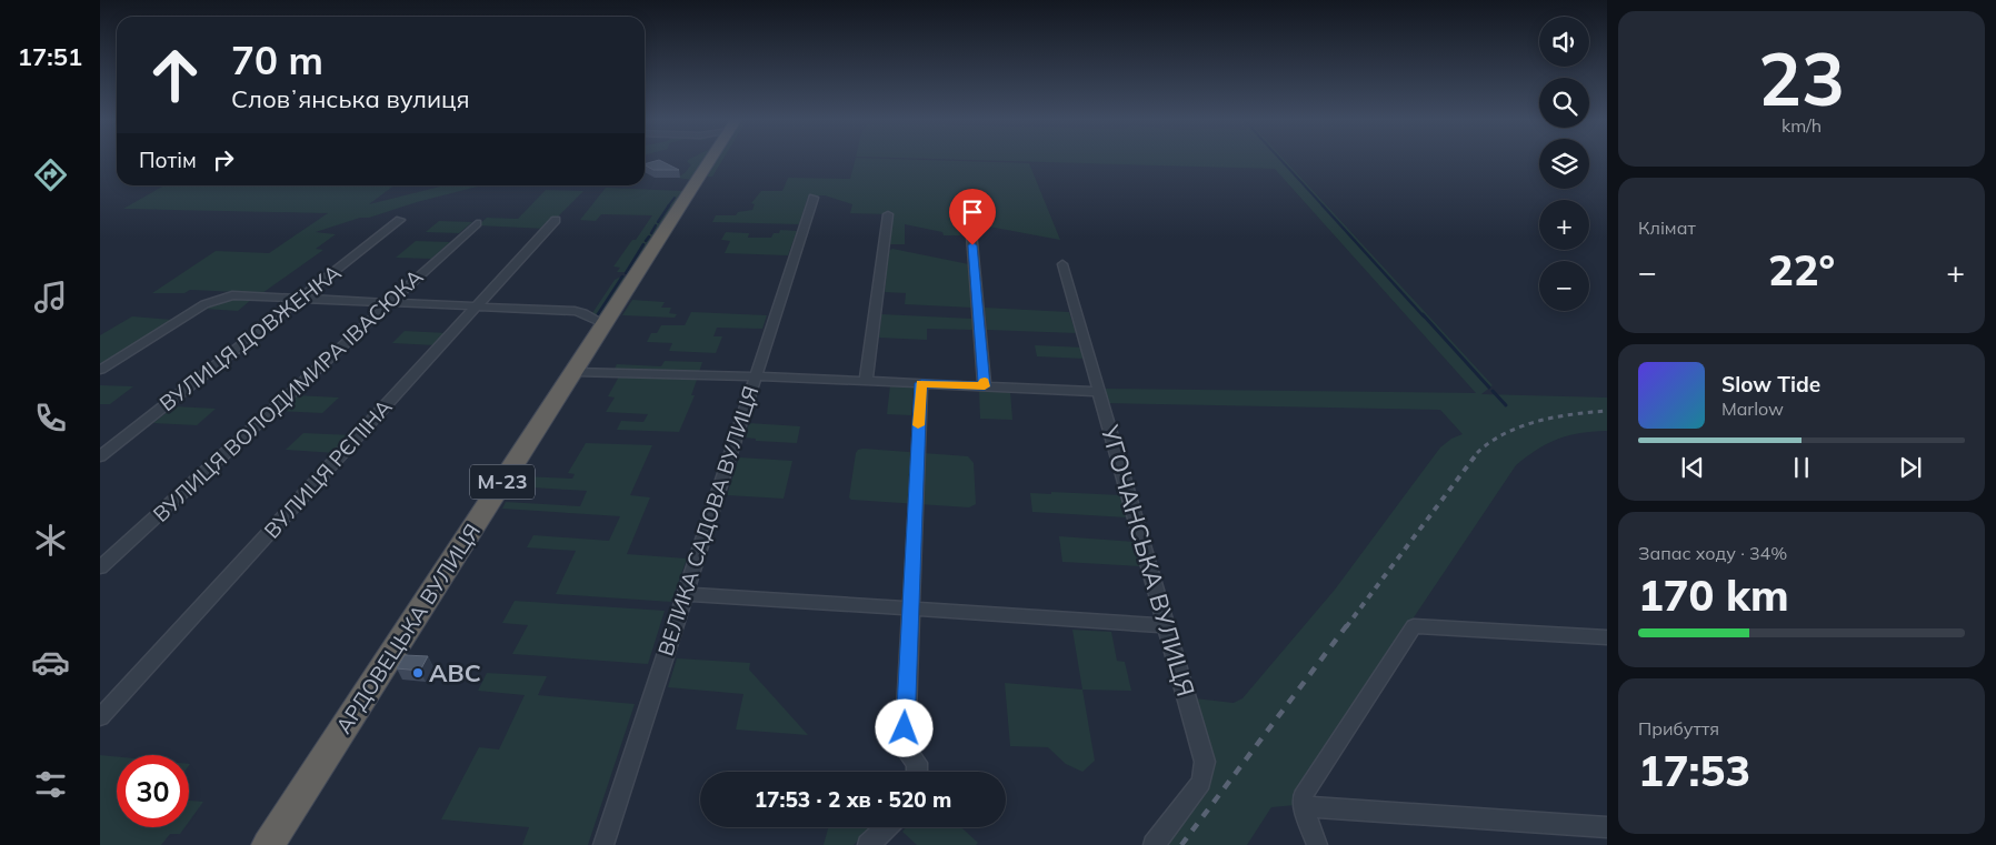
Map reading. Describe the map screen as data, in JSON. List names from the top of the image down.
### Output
{
  "streets": {
    "highway": ["М-23", "АРДОВЕЦЬКА ВУЛИЦЯ"],
    "street": [
      "ВУЛИЦЯ ДОВЖЕНКА",
      "ВУЛИЦЯ ВОЛОДИМИРА ІВАСЮКА",
      "ВУЛИЦЯ РЄПІНА",
      "ВЕЛИКА САДОВА ВУЛИЦЯ",
      "УГОЧАНСЬКА ВУЛИЦЯ"
    ]
  },
  "places": ["ABC"],
  "page": {
    "tabs": "17:51",
    "tile": [
      ["23", "km/h"],
      "Клімат",
      ["Запас ходу · 34%", "170 km"],
      ["Прибуття", "17:53"]
    ],
    "map_buttons": ["+", "−"],
    "turn": ["70 m", "Словʼянська вулиця"],
    "then": "Потім",
    "heat": ["−", "22°", "+"],
    "song": ["Slow Tide", "Marlow"],
    "limit": "30",
    "trip": "17:53 · 2 хв · 520 m"
  }
}
